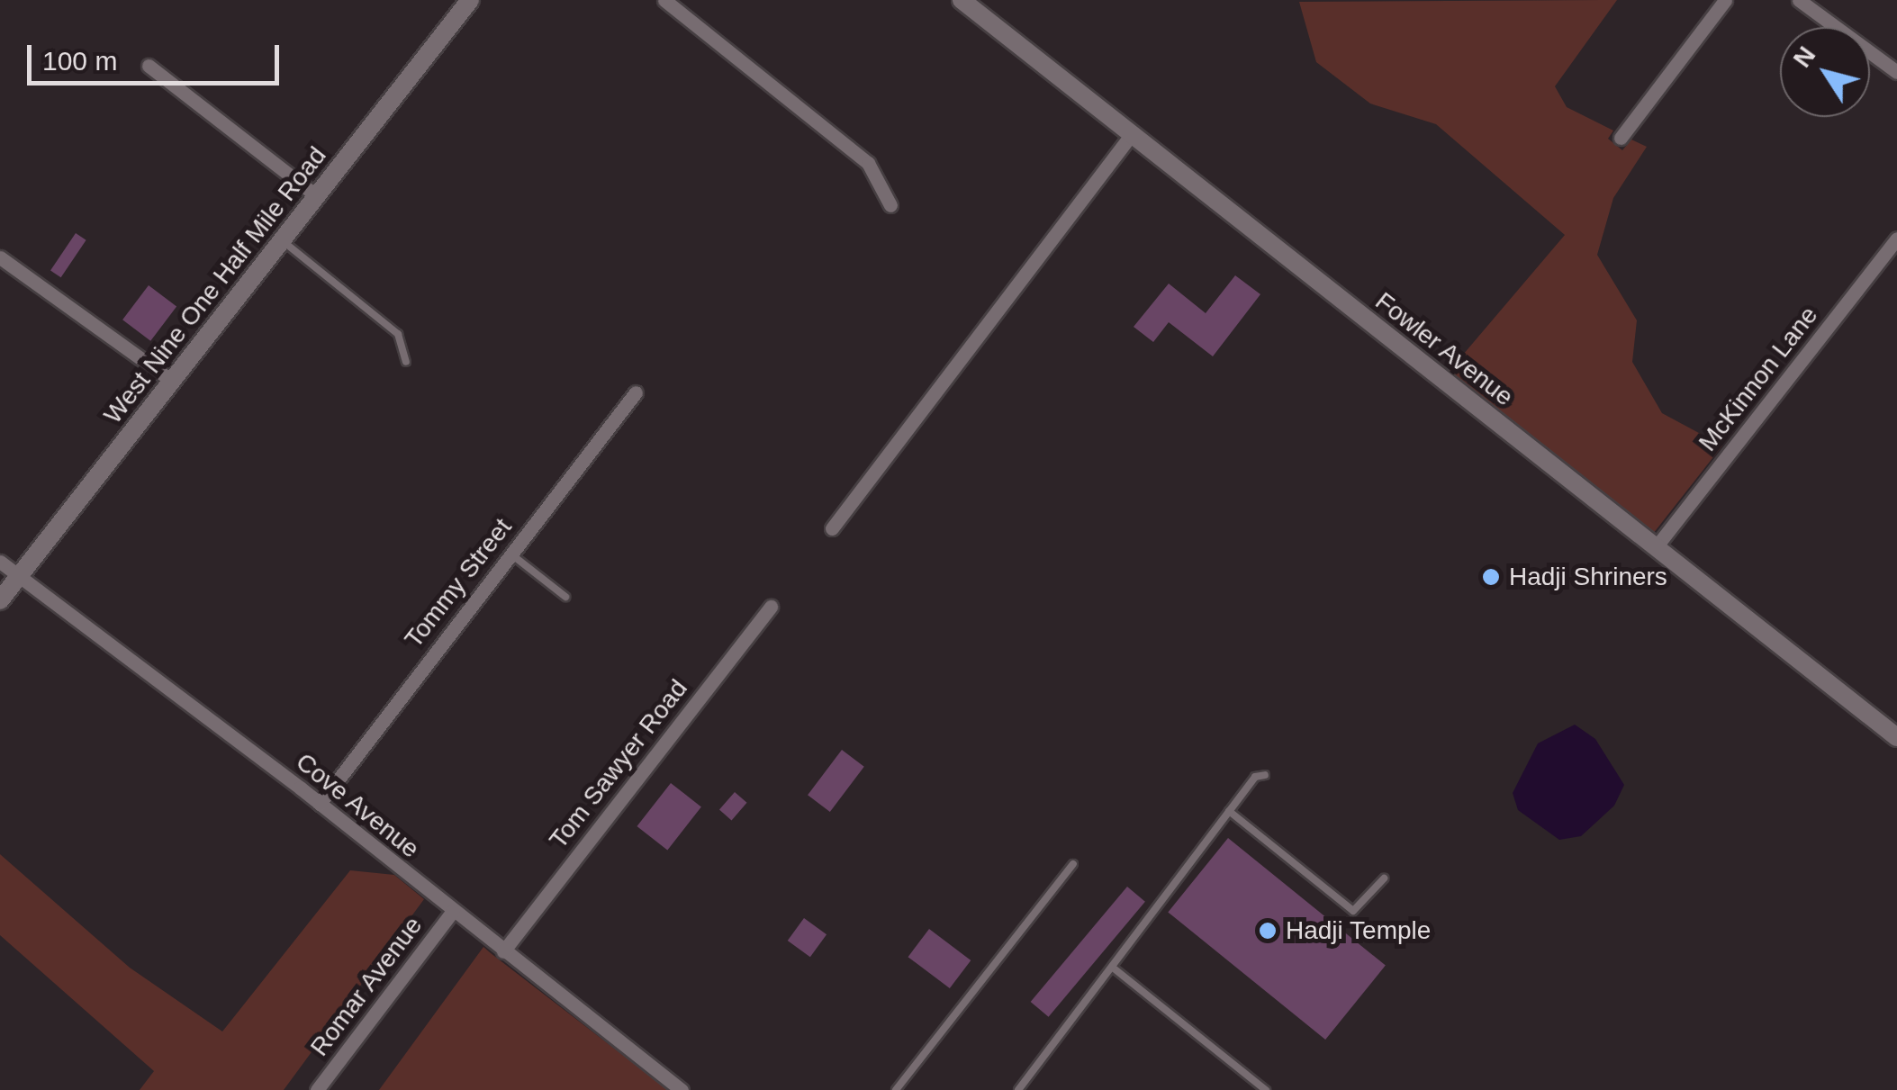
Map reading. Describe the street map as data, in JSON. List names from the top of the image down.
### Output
{
  "streets": {
    "street": [
      "West Nine One Half Mile Road",
      "Fowler Avenue",
      "McKinnon Lane",
      "Tommy Street",
      "Tom Sawyer Road",
      "Cove Avenue",
      "Romar Avenue"
    ]
  },
  "crossings": [
    ["West Nine One Half Mile Road", "Cove Avenue"],
    ["Fowler Avenue", "McKinnon Lane"],
    ["Tommy Street", "Cove Avenue"],
    ["Tom Sawyer Road", "Cove Avenue"],
    ["Cove Avenue", "Romar Avenue"]
  ],
  "places": ["Hadji Shriners", "Hadji Temple"],
  "scale_bar": "100 m",
  "north": "top left"
}
